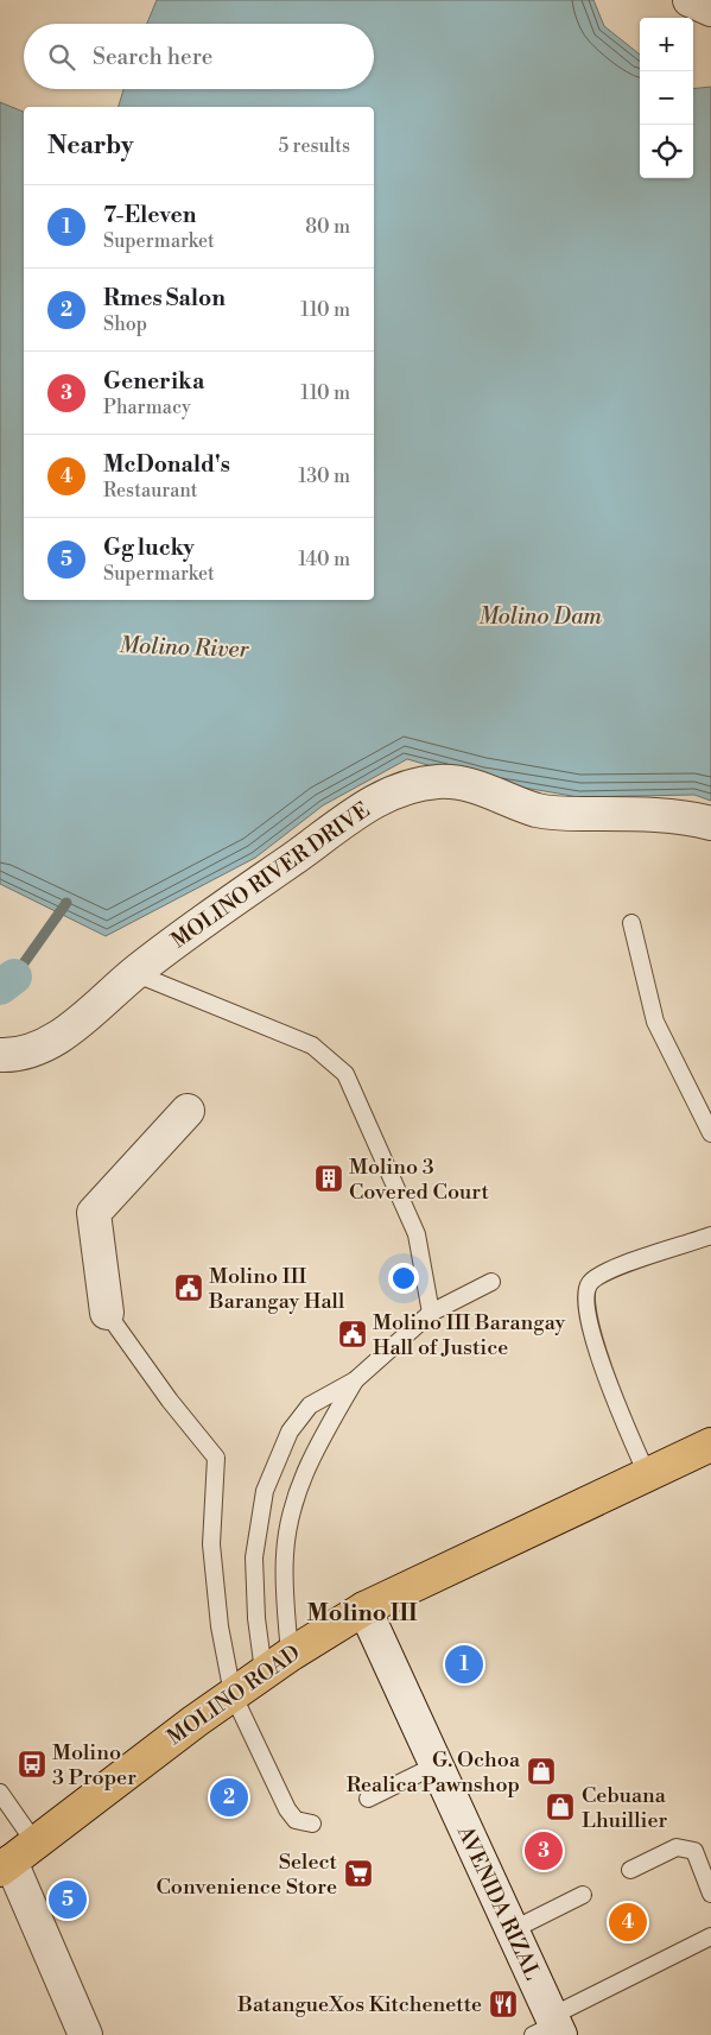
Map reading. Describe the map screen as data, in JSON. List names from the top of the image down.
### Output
{
  "streets": {
    "main road": ["MOLINO ROAD"],
    "street": ["MOLINO RIVER DRIVE", "AVENIDA RIZAL"]
  },
  "crossings": [
    ["MOLINO ROAD", "AVENIDA RIZAL"]
  ],
  "districts": ["Molino III"],
  "water": ["Molino Dam", "Molino River"],
  "places": {
    "building": ["Molino 3 Covered Court"],
    "public building": ["Molino III Barangay Hall", "Molino III Barangay Hall of Justice"],
    "bus stop": ["Molino 3 Proper"],
    "shop": ["G. Ochoa Realica Pawnshop", "Cebuana Lhuillier"],
    "supermarket": ["Select Convenience Store"],
    "restaurant": ["BatangueXos Kitchenette"]
  },
  "page": {
    "map_buttons": ["+", "−"],
    "search": "Search here",
    "heading": ["Nearby", "5 results"],
    "list": [
      {
        "mark": "1",
        "name": "7-Eleven",
        "note": "Supermarket",
        "value": "80 m"
      },
      {
        "mark": "2",
        "name": "Rmes Salon",
        "note": "Shop",
        "value": "110 m"
      },
      {
        "mark": "3",
        "name": "Generika",
        "note": "Pharmacy",
        "value": "110 m"
      },
      {
        "mark": "4",
        "name": "McDonald's",
        "note": "Restaurant",
        "value": "130 m"
      },
      {
        "mark": "5",
        "name": "Gg lucky",
        "note": "Supermarket",
        "value": "140 m"
      }
    ],
    "pins": [
      "1",
      "2",
      "3",
      "5",
      "4"
    ]
  }
}
